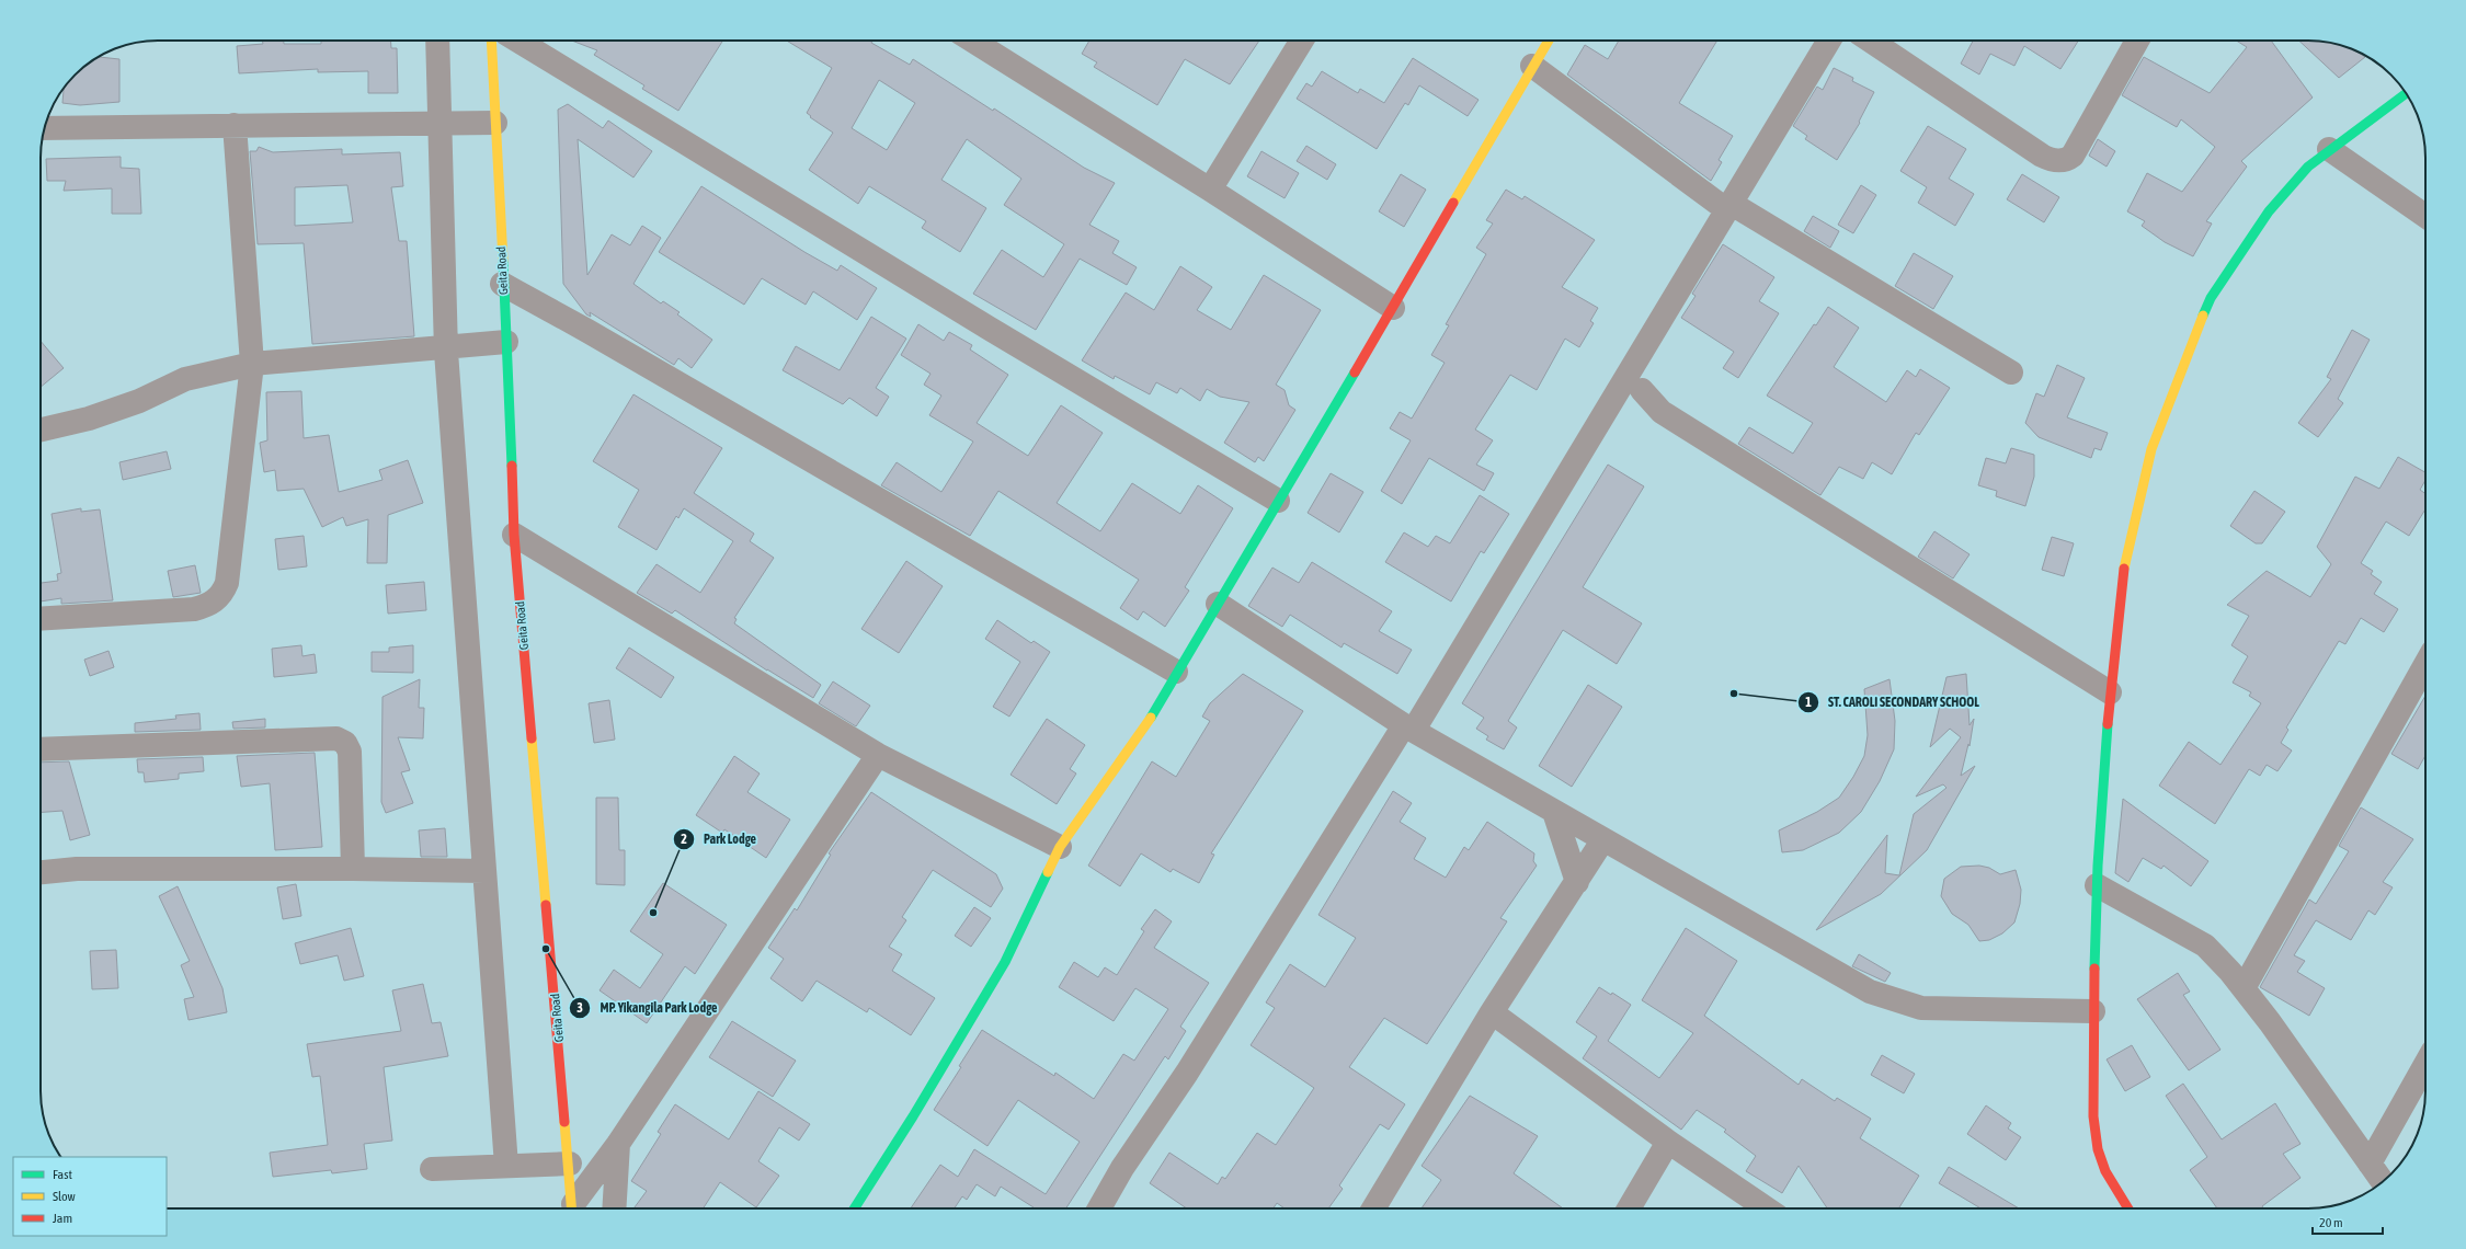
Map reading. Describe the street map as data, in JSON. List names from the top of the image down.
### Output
{
  "streets": {
    "main road": ["Geita Road"]
  },
  "places": ["ST. CAROLI SECONDARY SCHOOL", "Park Lodge", "MP. Yikangila Park Lodge"],
  "legend": ["Fast", "Slow", "Jam"],
  "scale_bar": "20 m"
}
